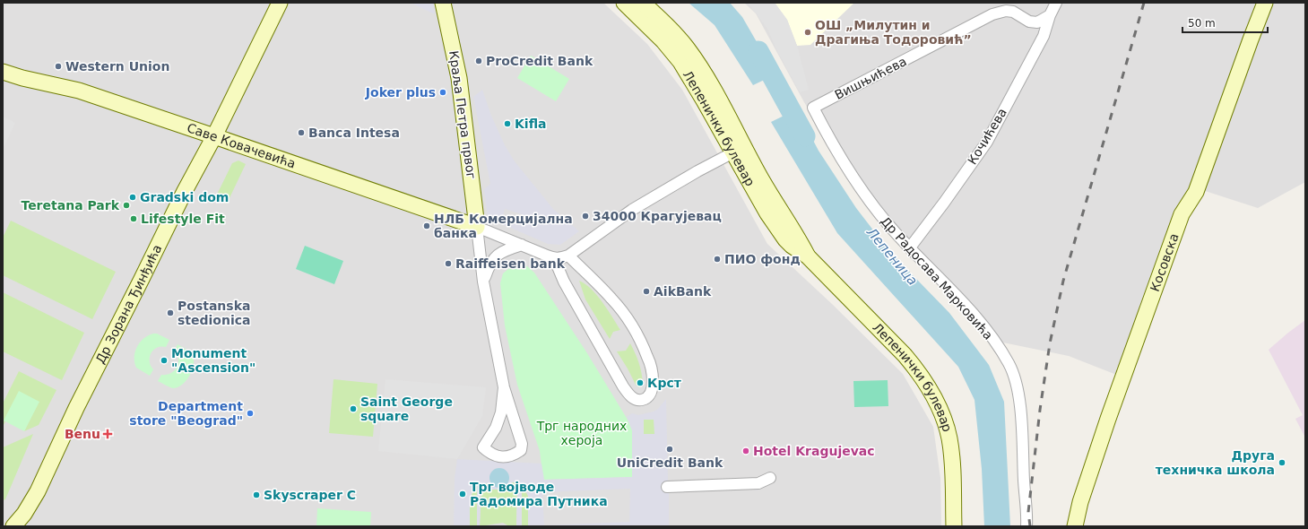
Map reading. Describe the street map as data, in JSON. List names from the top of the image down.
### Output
{
  "streets": {
    "street": [
      "Вишњићева",
      "Краља Петра првог",
      "Лепенички булевар",
      "Кочићева",
      "Саве Ковачевића",
      "Косовска",
      "Др Радосава Марковића",
      "Др Зорана Ђинђића"
    ]
  },
  "crossings": [
    ["Вишњићева", "Кочићева"],
    ["Вишњићева", "Др Радосава Марковића"],
    ["Краља Петра првог", "Саве Ковачевића"],
    ["Кочићева", "Др Радосава Марковића"],
    ["Саве Ковачевића", "Др Зорана Ђинђића"]
  ],
  "water": ["Лепеница"],
  "parks": ["Трг народних хероја"],
  "places": {
    "other": [
      "ОШ „Милутин и Драгиња Тодоровић”",
      "ProCredit Bank",
      "Western Union",
      "Joker plus",
      "Kifla",
      "Banca Intesa",
      "Gradski dom",
      "Teretana Park",
      "34000 Крагујевац",
      "Lifestyle Fit",
      "НЛБ Комерцијална банка",
      "ПИО фонд",
      "Raiffeisen bank",
      "AikBank",
      "Postanska stedionica",
      "Monument \"Ascension\"",
      "Крст",
      "Saint George square",
      "Department store \"Beograd\"",
      "UniCredit Bank",
      "Hotel Kragujevac",
      "Друга техничка школа",
      "Трг војводе Радомира Путника",
      "Skyscraper C"
    ],
    "health": ["Benu"]
  },
  "scale_bar": "50 m"
}
